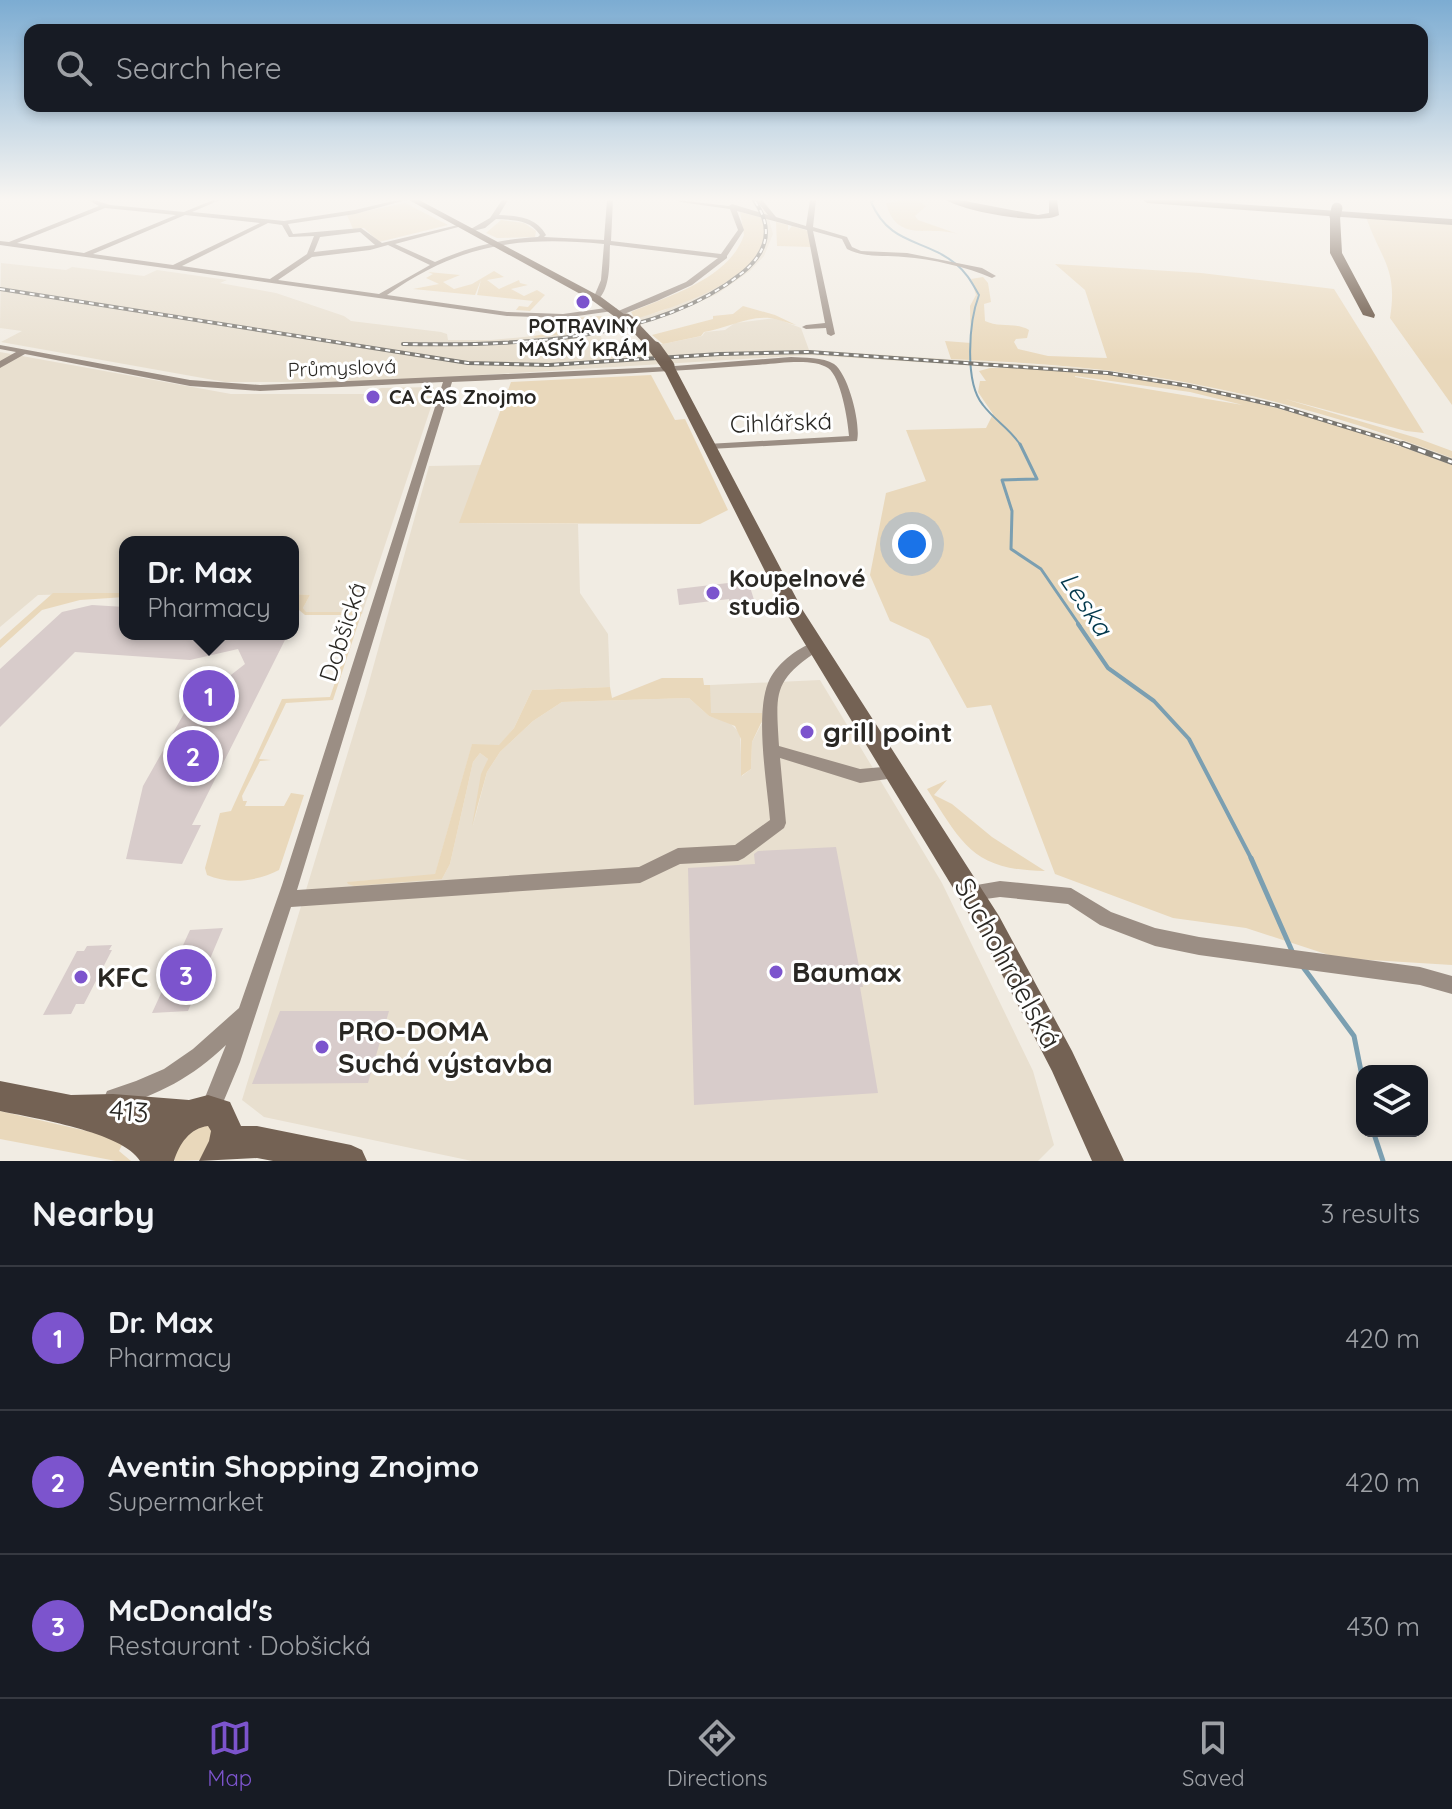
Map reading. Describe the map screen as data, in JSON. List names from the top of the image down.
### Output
{
  "streets": {
    "main road": ["Suchohrdelská", "413"],
    "street": ["Průmyslová", "Cihlářská", "Dobšická"]
  },
  "crossings": [
    ["Průmyslová", "Cihlářská"],
    ["Průmyslová", "Dobšická"],
    ["Průmyslová", "Suchohrdelská"],
    ["Cihlářská", "Suchohrdelská"],
    ["Dobšická", "413"]
  ],
  "water": ["Leska"],
  "places": [
    "POTRAVINY MASNÝ KRÁM",
    "CA ČAS Znojmo",
    "Koupelnové studio",
    "grill point",
    "Baumax",
    "KFC",
    "PRO-DOMA Suchá výstavba"
  ],
  "page": {
    "search": "Search here",
    "popup": ["Dr. Max", "Pharmacy"],
    "pins": ["1", "2", "3"],
    "heading": ["Nearby", "3 results"],
    "list": [
      {
        "mark": "1",
        "name": "Dr. Max",
        "note": "Pharmacy",
        "value": "420 m"
      },
      {
        "mark": "2",
        "name": "Aventin Shopping Znojmo",
        "note": "Supermarket",
        "value": "420 m"
      },
      {
        "mark": "3",
        "name": "McDonald's",
        "note": "Restaurant · Dobšická",
        "value": "430 m"
      }
    ],
    "nav": ["Map", "Directions", "Saved"]
  }
}
